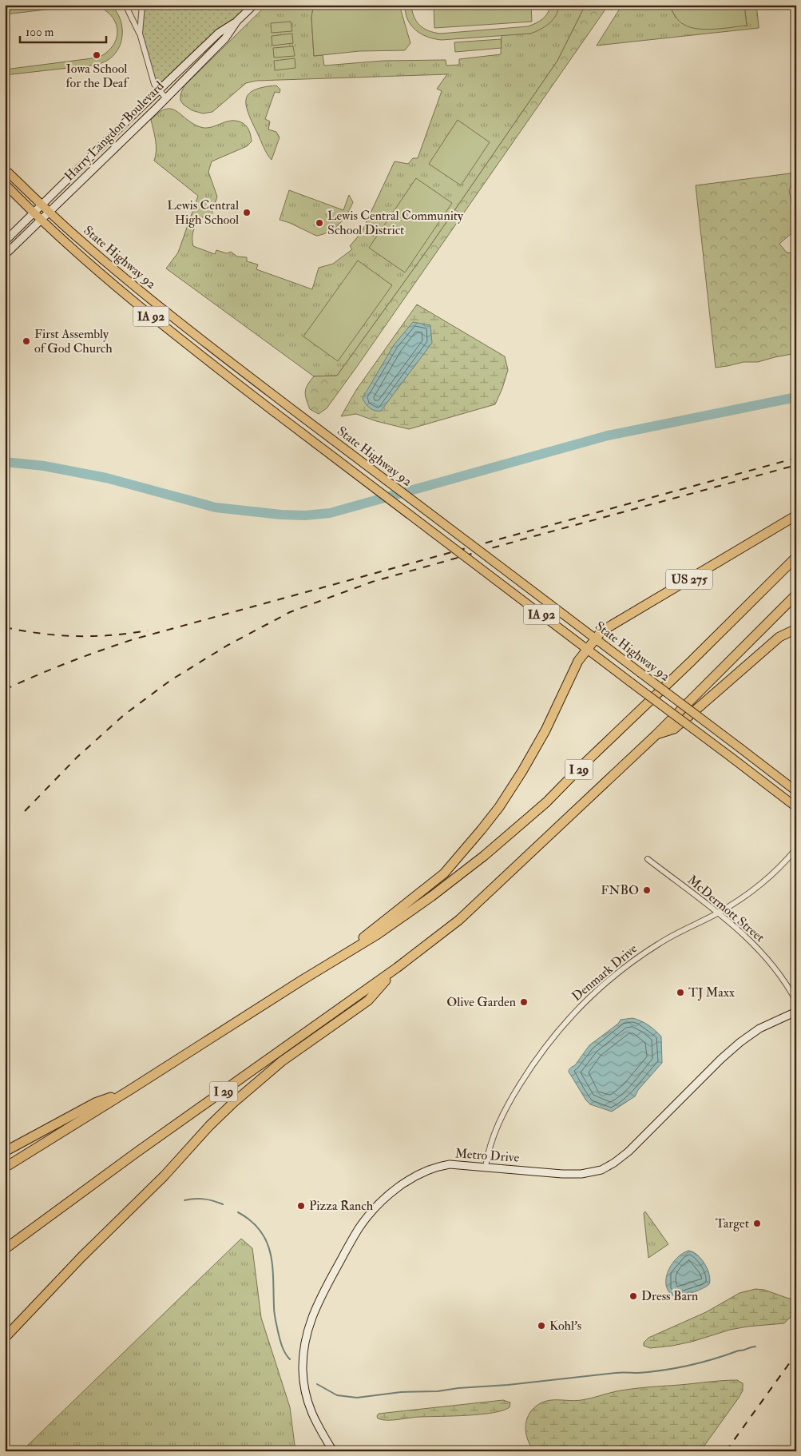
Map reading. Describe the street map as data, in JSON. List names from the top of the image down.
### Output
{
  "streets": {
    "highway": ["US 275", "I 29"],
    "main road": ["State Highway 92", "IA 92"],
    "street": [
      "Harry Langdon Boulevard",
      "McDermott Street",
      "Denmark Drive",
      "Metro Drive"
    ]
  },
  "crossings": [
    ["Harry Langdon Boulevard", "State Highway 92"],
    ["State Highway 92", "US 275"],
    ["McDermott Street", "Denmark Drive"],
    ["Denmark Drive", "Metro Drive"]
  ],
  "places": [
    "Iowa School for the Deaf",
    "Lewis Central High School",
    "Lewis Central Community School District",
    "First Assembly of God Church",
    "FNBO",
    "TJ Maxx",
    "Olive Garden",
    "Pizza Ranch",
    "Target",
    "Dress Barn",
    "Kohl's"
  ],
  "scale_bar": "100 m"
}
